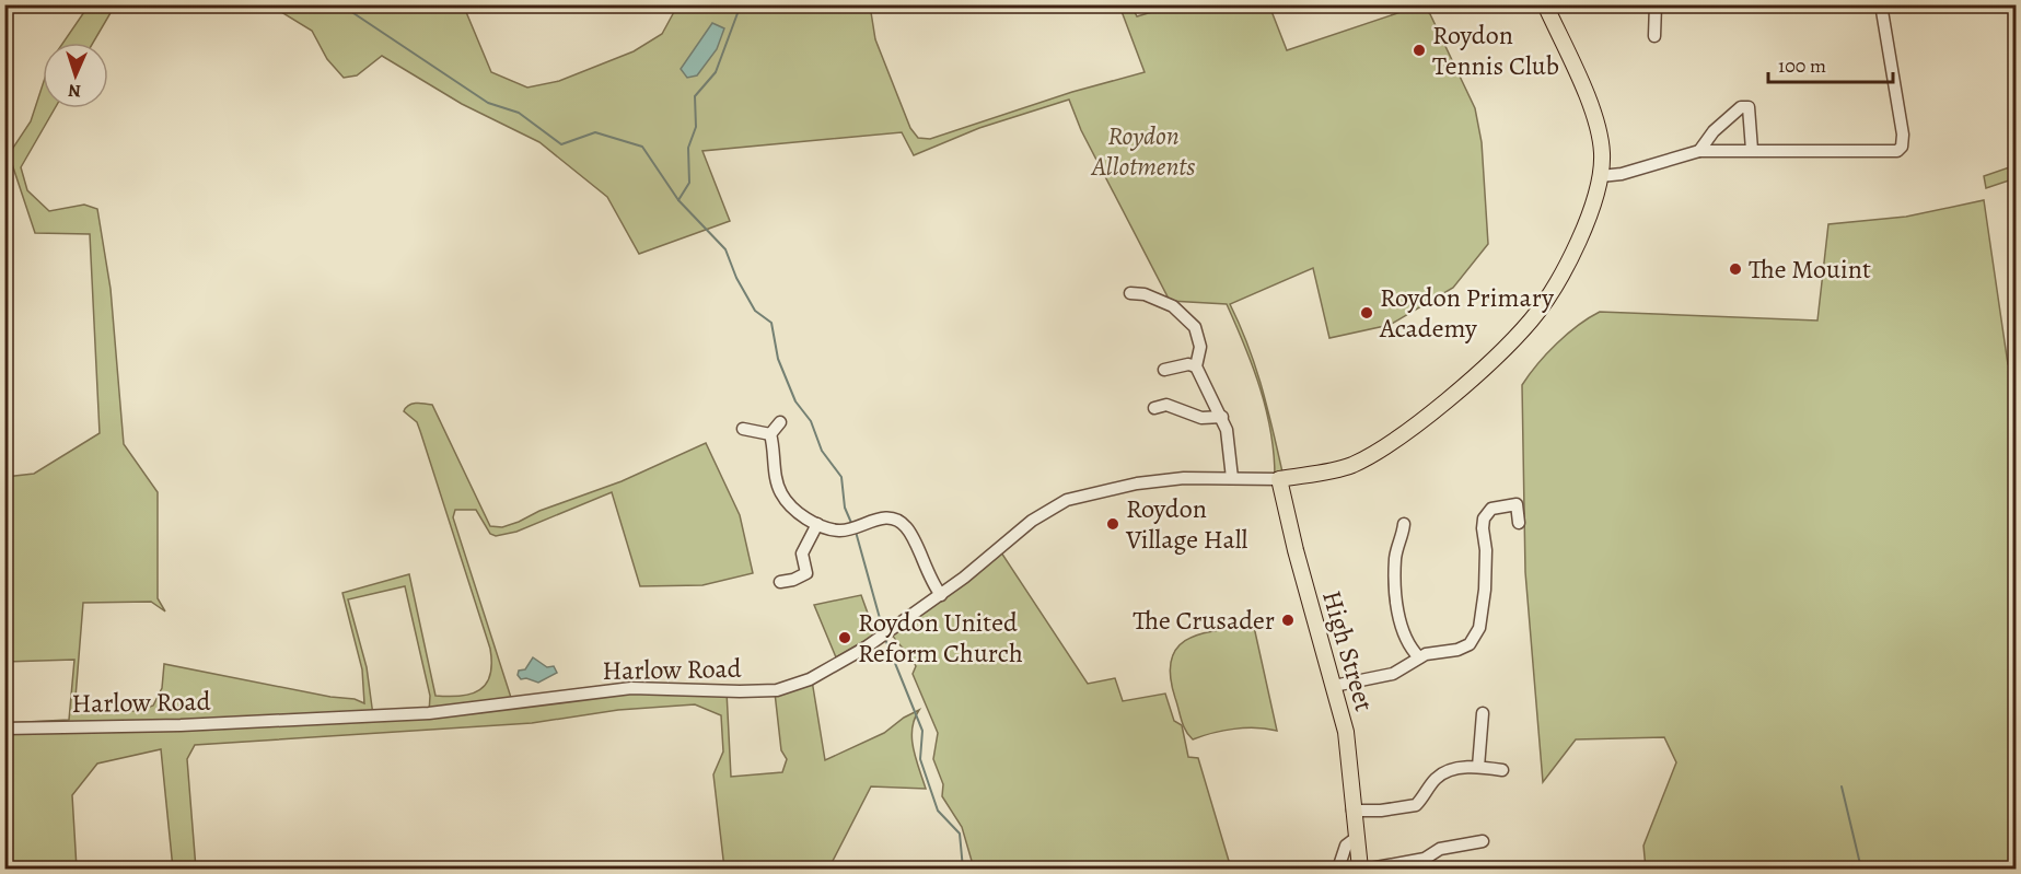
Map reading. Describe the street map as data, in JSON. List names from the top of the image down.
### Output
{
  "streets": {
    "main road": ["High Street"],
    "street": ["Harlow Road"]
  },
  "crossings": [
    ["High Street", "Harlow Road"]
  ],
  "parks": ["Roydon Allotments"],
  "places": [
    "Roydon Tennis Club",
    "The Mouint",
    "Roydon Primary Academy",
    "Roydon Village Hall",
    "The Crusader",
    "Roydon United Reform Church"
  ],
  "scale_bar": "100 m",
  "north": "bottom"
}
